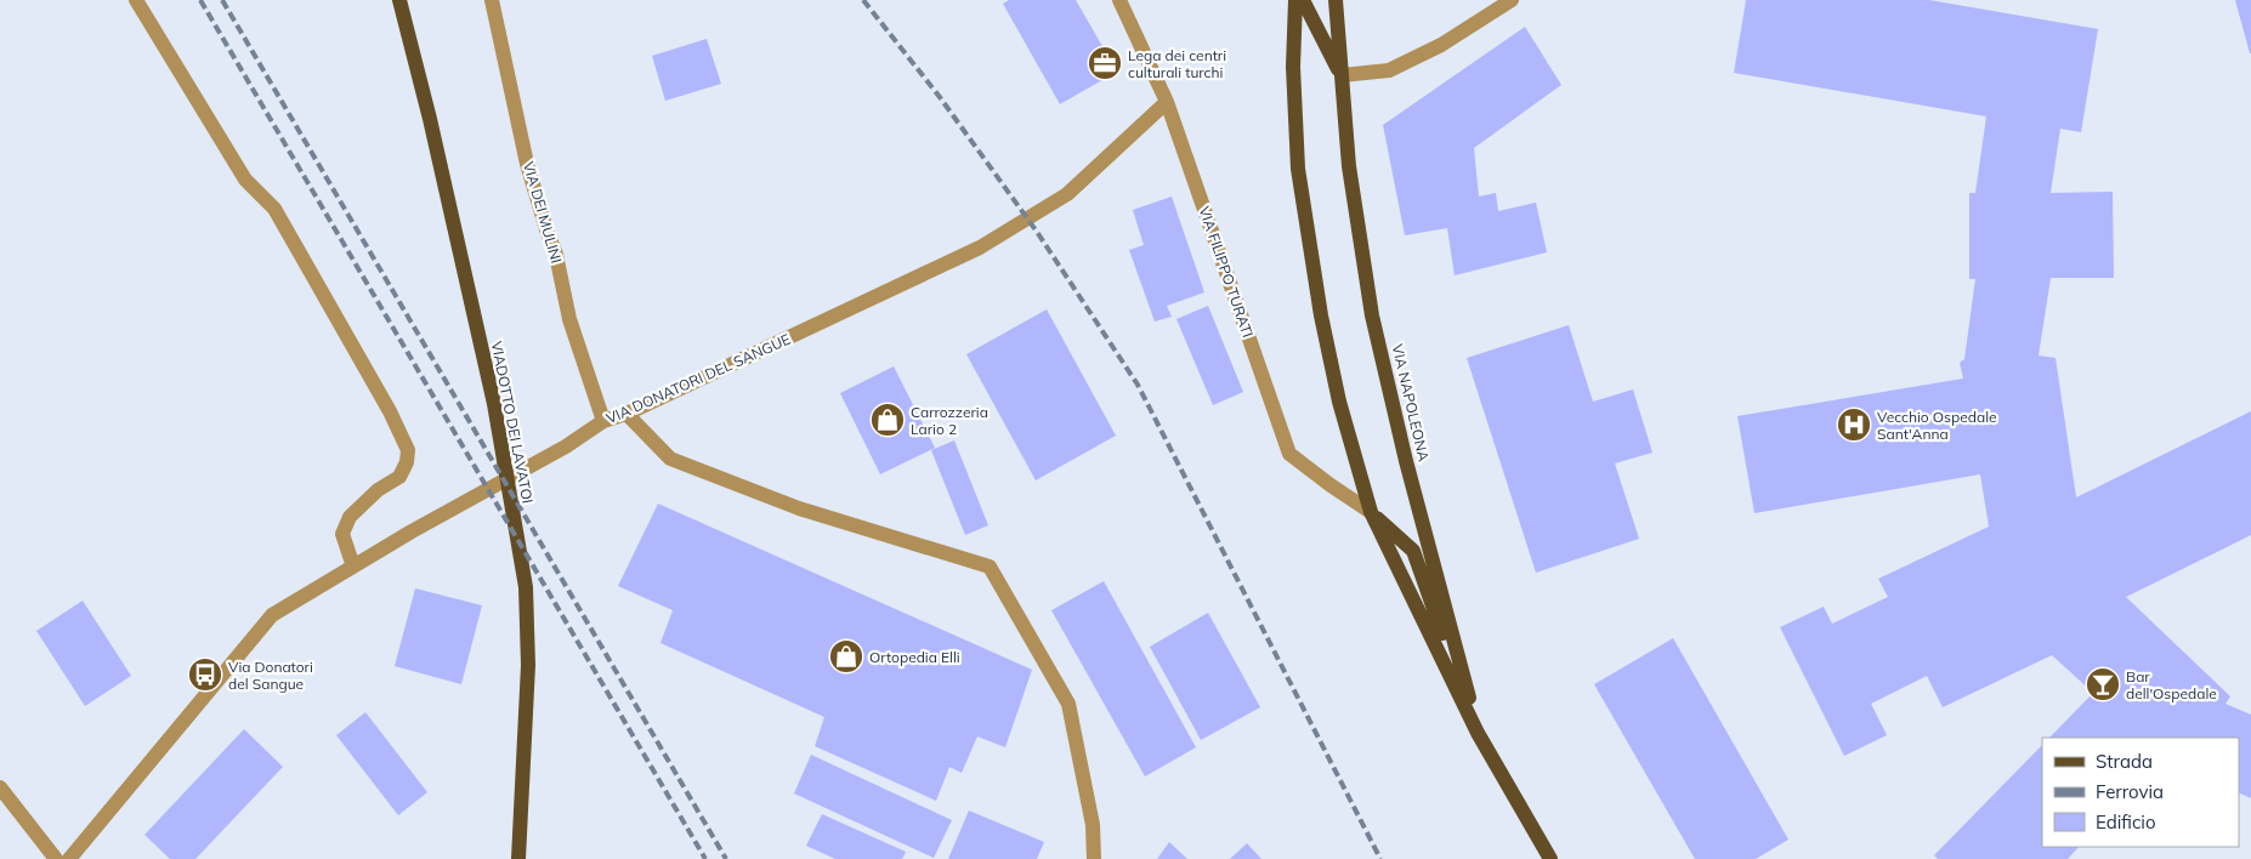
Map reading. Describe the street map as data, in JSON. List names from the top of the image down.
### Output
{
  "streets": {
    "main road": ["VIA NAPOLEONA", "VIADOTTO DEI LAVATOI"],
    "street": ["VIA DEI MULINI", "VIA FILIPPO TURATI", "VIA DONATORI DEL SANGUE"]
  },
  "crossings": [
    ["VIA DEI MULINI", "VIA DONATORI DEL SANGUE"],
    ["VIA FILIPPO TURATI", "VIA DONATORI DEL SANGUE"],
    ["VIA FILIPPO TURATI", "VIA NAPOLEONA"]
  ],
  "places": {
    "office": ["Lega dei centri culturali turchi"],
    "shop": ["Carrozzeria Lario 2", "Ortopedia Elli"],
    "hospital": ["Vecchio Ospedale Sant'Anna"],
    "bus stop": ["Via Donatori del Sangue"],
    "bar": ["Bar dell'Ospedale"]
  },
  "legend": ["Strada", "Ferrovia", "Edificio"]
}
